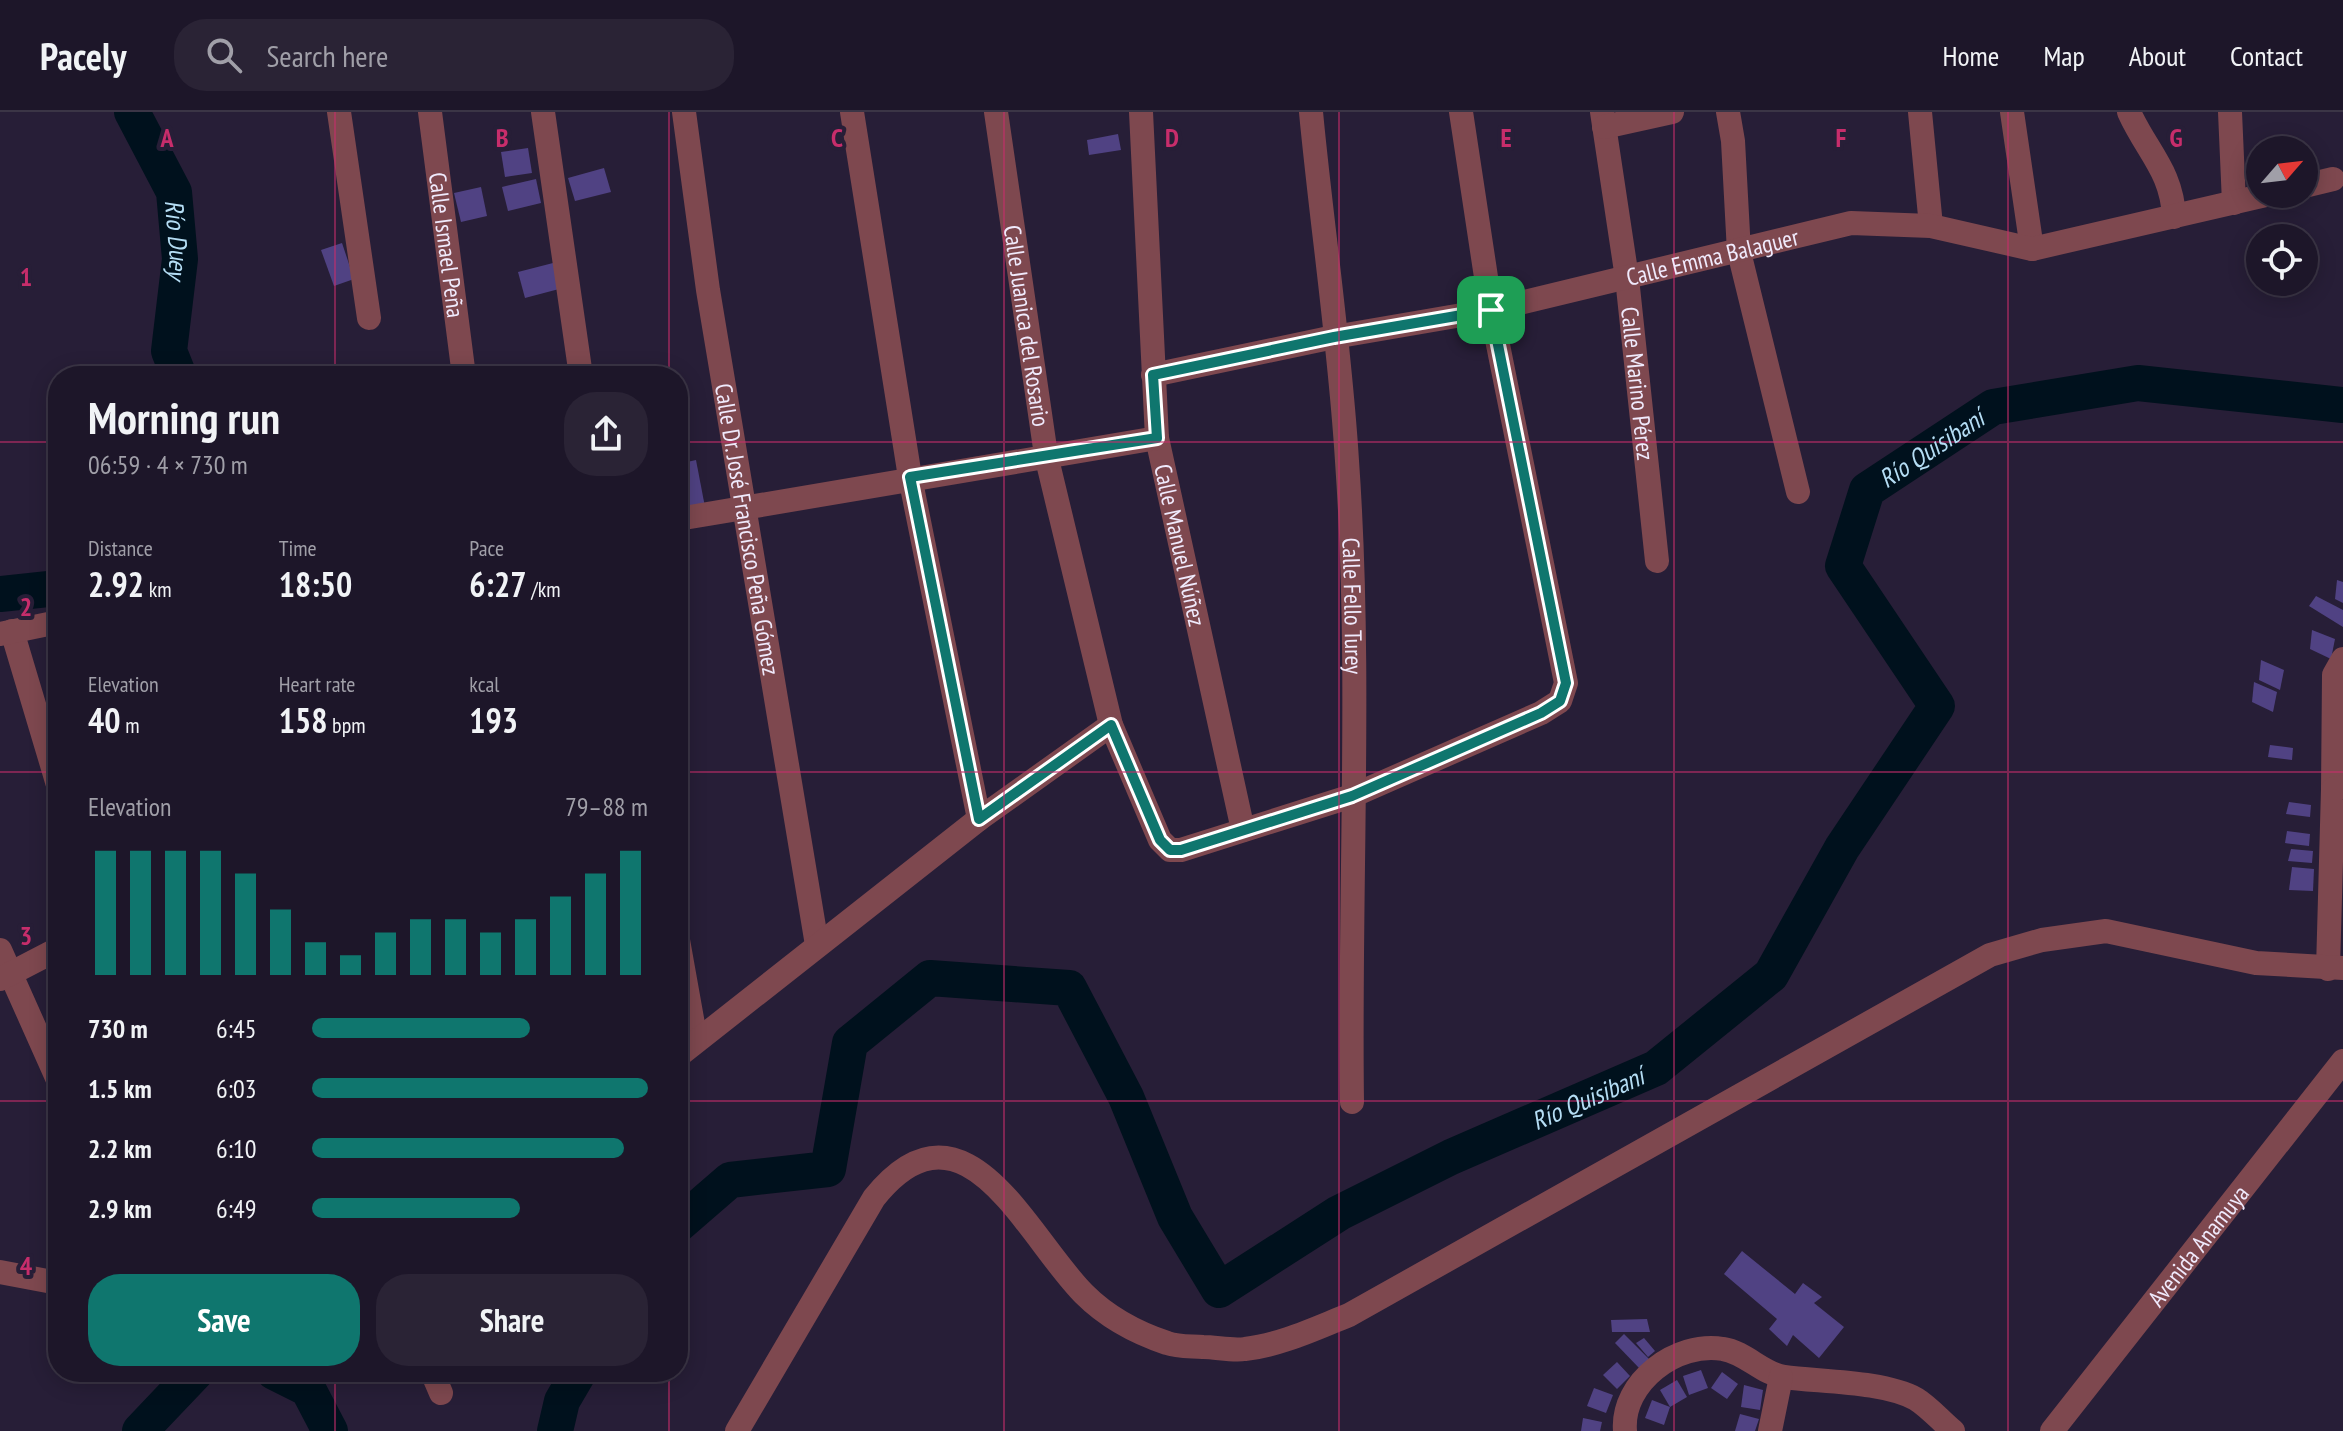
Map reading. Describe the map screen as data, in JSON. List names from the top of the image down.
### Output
{
  "streets": {
    "street": [
      "Calle Ismael Peña",
      "Calle Emma Balaguer",
      "Calle Juanica del Rosario",
      "Calle Marino Pérez",
      "Calle Dr. José Francisco Peña Gómez",
      "Calle Manuel Núñez",
      "Calle Fello Turey",
      "Avenida Anamuya"
    ]
  },
  "crossings": [
    ["Calle Emma Balaguer", "Calle Marino Pérez"],
    ["Calle Emma Balaguer", "Calle Manuel Núñez"],
    ["Calle Emma Balaguer", "Calle Fello Turey"],
    ["Calle Juanica del Rosario", "Calle Manuel Núñez"]
  ],
  "water": ["Río Duey", "Río Quisibaní"],
  "north": "top right",
  "page": {
    "header": "Pacely",
    "search": "Search here",
    "nav": [
      "Home",
      "Map",
      "About",
      "Contact"
    ],
    "heading": ["Morning run", "06:59 · 4 × 730 m"],
    "stats": [
      ["Distance", "2.92 km"],
      ["Time", "18:50"],
      ["Pace", "6:27 /km"],
      ["Elevation", "40 m"],
      ["Heart rate", "158 bpm"],
      ["kcal", "193"]
    ],
    "chart": ["Elevation", "79–88 m"],
    "list": [
      {
        "name": "730 m",
        "note": "6:45"
      },
      {
        "name": "1.5 km",
        "note": "6:03"
      },
      {
        "name": "2.2 km",
        "note": "6:10"
      },
      {
        "name": "2.9 km",
        "note": "6:49"
      }
    ],
    "buttons": ["Save", "Share"]
  },
  "grid": {
    "columns": [
      "A",
      "B",
      "C",
      "D",
      "E",
      "F",
      "G"
    ],
    "rows": [
      "1",
      "2",
      "3",
      "4"
    ]
  }
}
